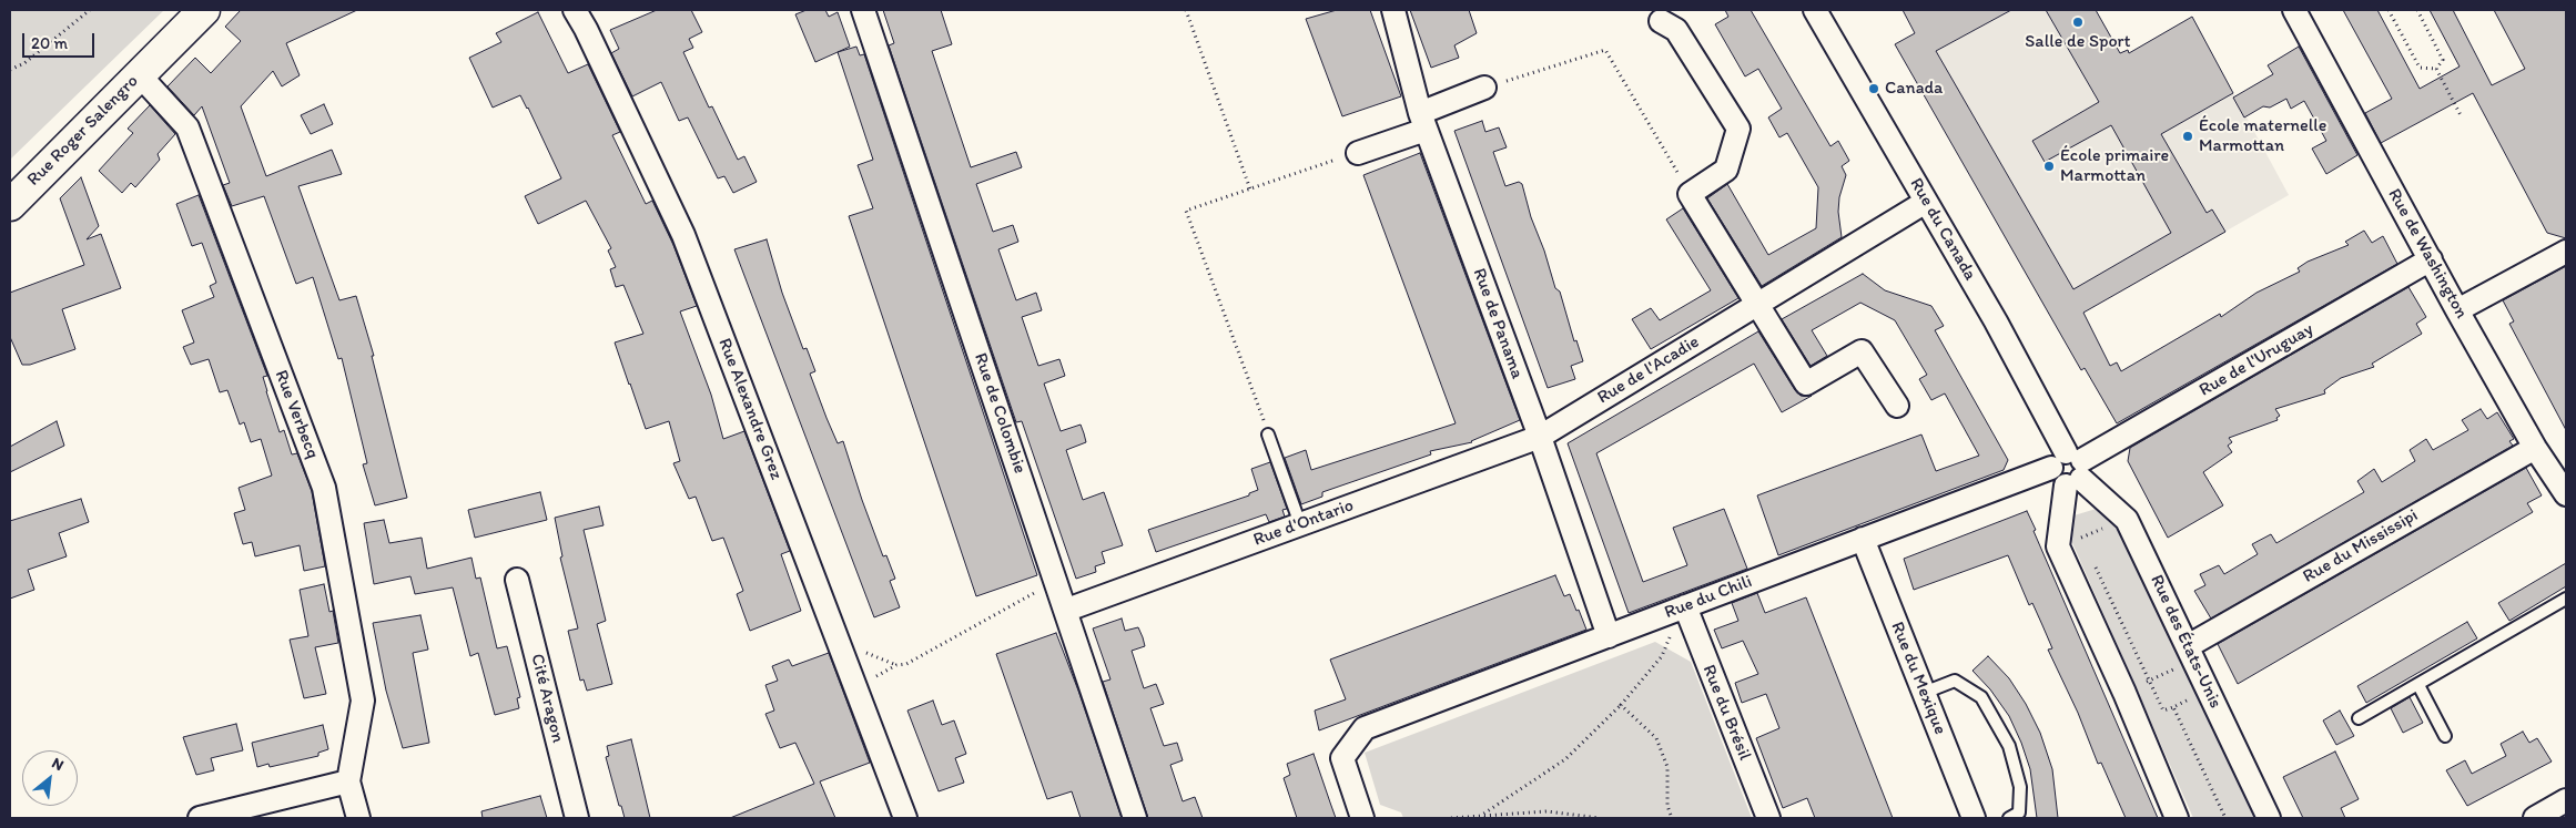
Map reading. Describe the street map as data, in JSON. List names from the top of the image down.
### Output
{
  "streets": {
    "main road": ["Rue Roger Salengro"],
    "street": [
      "Rue du Canada",
      "Rue de Washington",
      "Rue de Panama",
      "Rue de l'Uruguay",
      "Rue de l'Acadie",
      "Rue Alexandre Grez",
      "Rue de Colombie",
      "Rue Verbecq",
      "Rue d'Ontario",
      "Rue du Mississipi",
      "Rue du Chili",
      "Rue des États-Unis",
      "Rue du Mexique",
      "Cité Aragon",
      "Rue du Brésil"
    ]
  },
  "crossings": [
    ["Rue Roger Salengro", "Rue Verbecq"],
    ["Rue du Canada", "Rue de l'Uruguay"],
    ["Rue du Canada", "Rue de l'Acadie"],
    ["Rue du Canada", "Rue du Chili"],
    ["Rue du Canada", "Rue des États-Unis"],
    ["Rue de Washington", "Rue de l'Uruguay"],
    ["Rue de Washington", "Rue du Mississipi"],
    ["Rue de Panama", "Rue de l'Acadie"],
    ["Rue de Panama", "Rue d'Ontario"],
    ["Rue de Panama", "Rue du Chili"],
    ["Rue de l'Uruguay", "Rue du Chili"],
    ["Rue de l'Uruguay", "Rue des États-Unis"],
    ["Rue de l'Acadie", "Rue d'Ontario"],
    ["Rue de Colombie", "Rue d'Ontario"],
    ["Rue du Mississipi", "Rue des États-Unis"],
    ["Rue du Chili", "Rue des États-Unis"],
    ["Rue du Chili", "Rue du Mexique"],
    ["Rue du Chili", "Rue du Brésil"]
  ],
  "places": [
    "Salle de Sport",
    "Canada",
    "École maternelle Marmottan",
    "École primaire Marmottan"
  ],
  "scale_bar": "20 m",
  "north": "top right"
}
